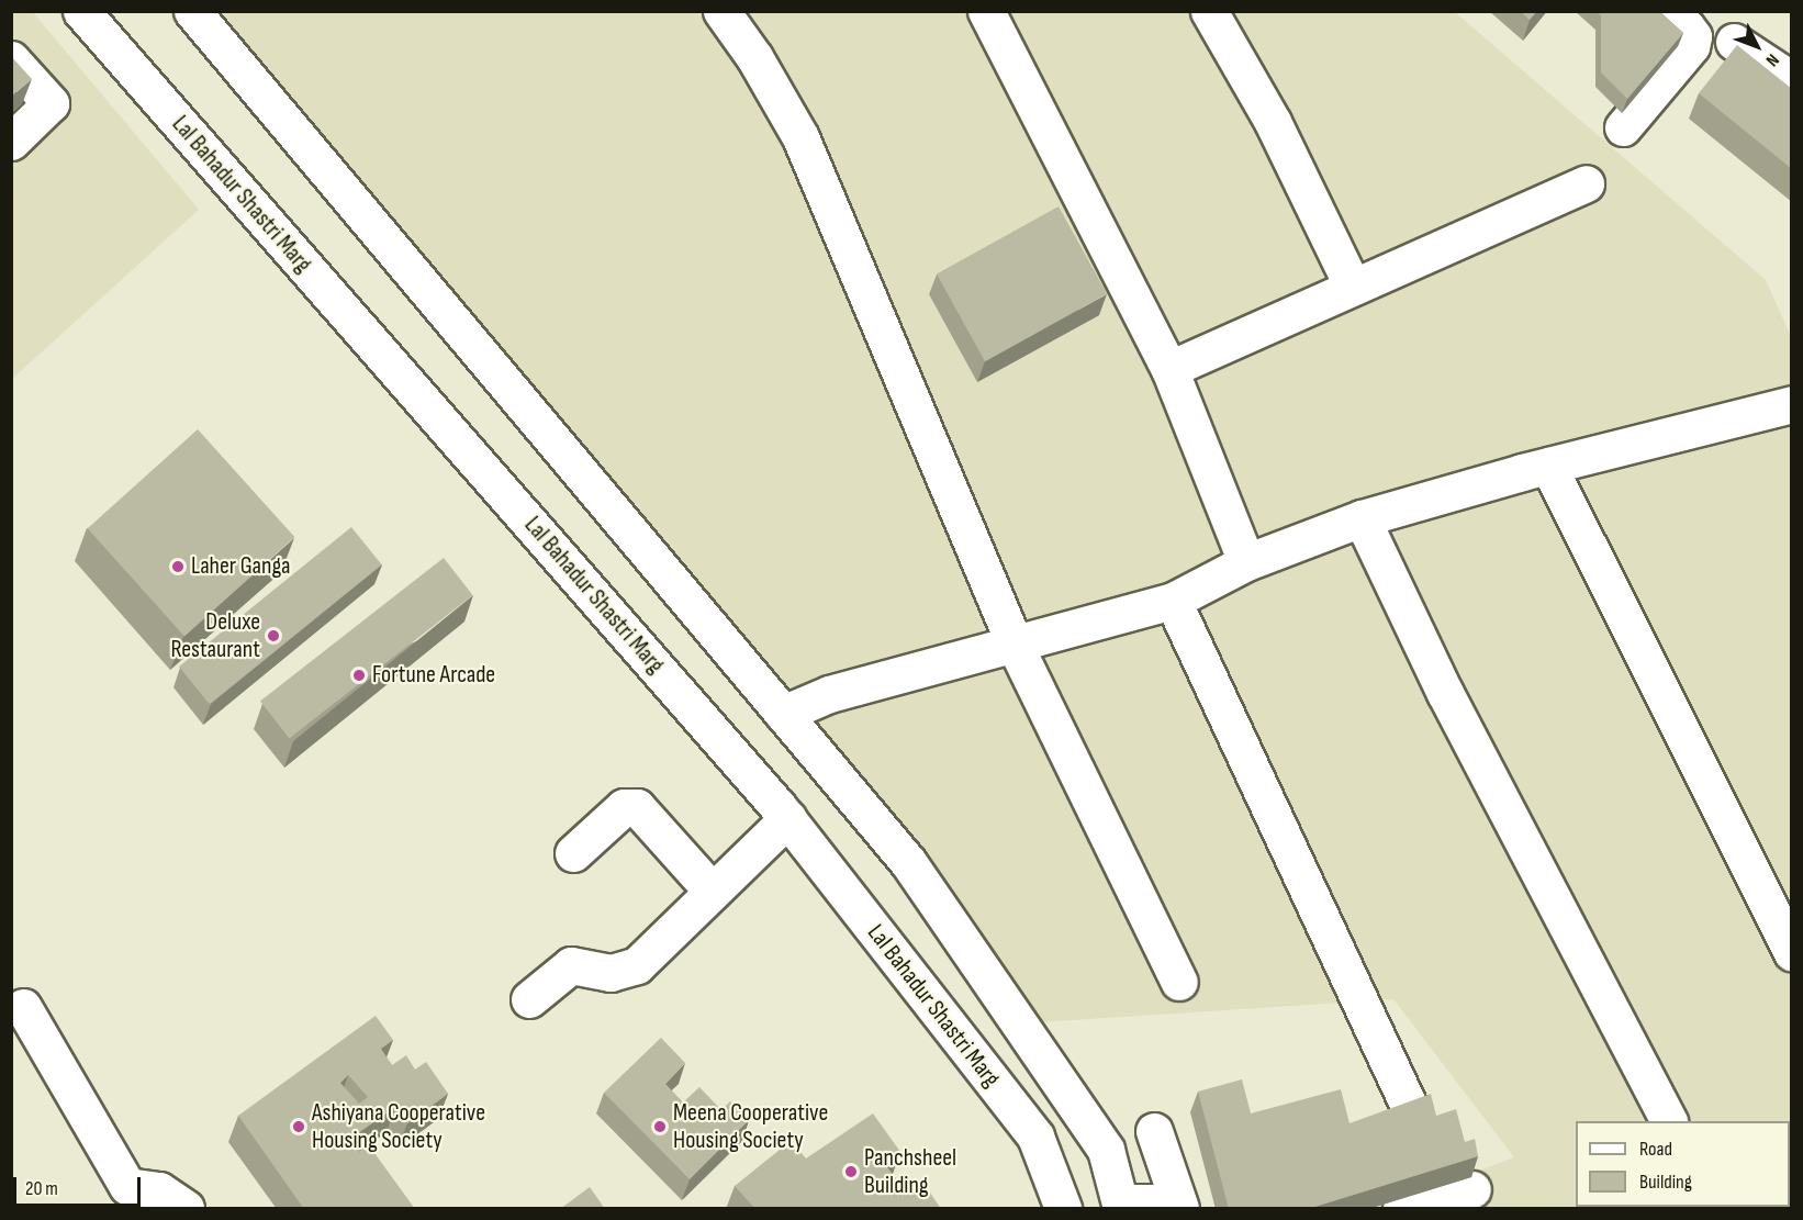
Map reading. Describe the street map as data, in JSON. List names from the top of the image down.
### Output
{
  "streets": {
    "street": ["Lal Bahadur Shastri Marg"]
  },
  "places": [
    "Laher Ganga",
    "Deluxe Restaurant",
    "Fortune Arcade",
    "Ashiyana Cooperative Housing Society",
    "Meena Cooperative Housing Society",
    "Panchsheel Building"
  ],
  "legend": ["Road", "Building"],
  "scale_bar": "20 m",
  "north": "bottom right"
}
